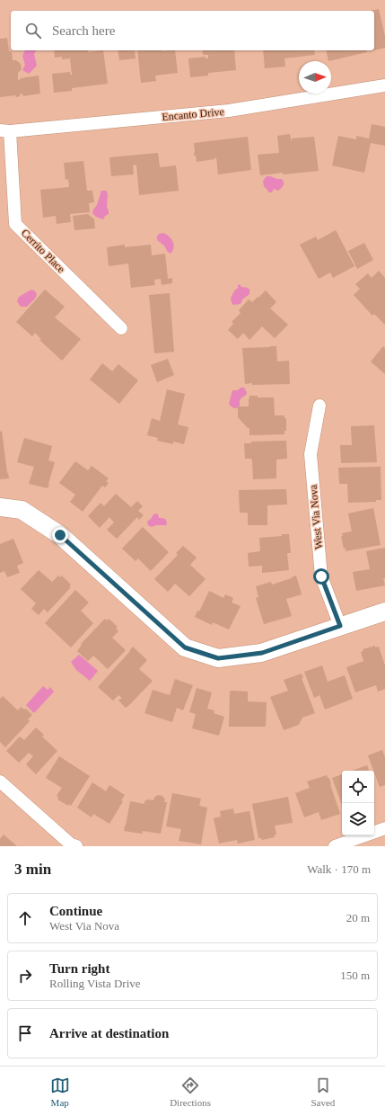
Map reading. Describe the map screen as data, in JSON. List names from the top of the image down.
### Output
{
  "streets": {
    "street": ["Encanto Drive", "Cerrito Place", "West Via Nova"]
  },
  "crossings": [
    ["Encanto Drive", "Cerrito Place"]
  ],
  "north": "right",
  "page": {
    "search": "Search here",
    "heading": ["3 min", "Walk · 170 m"],
    "list": [
      ["Continue", "West Via Nova", "20 m"],
      ["Turn right", "Rolling Vista Drive", "150 m"],
      "Arrive at destination"
    ],
    "nav": ["Map", "Directions", "Saved"]
  }
}
